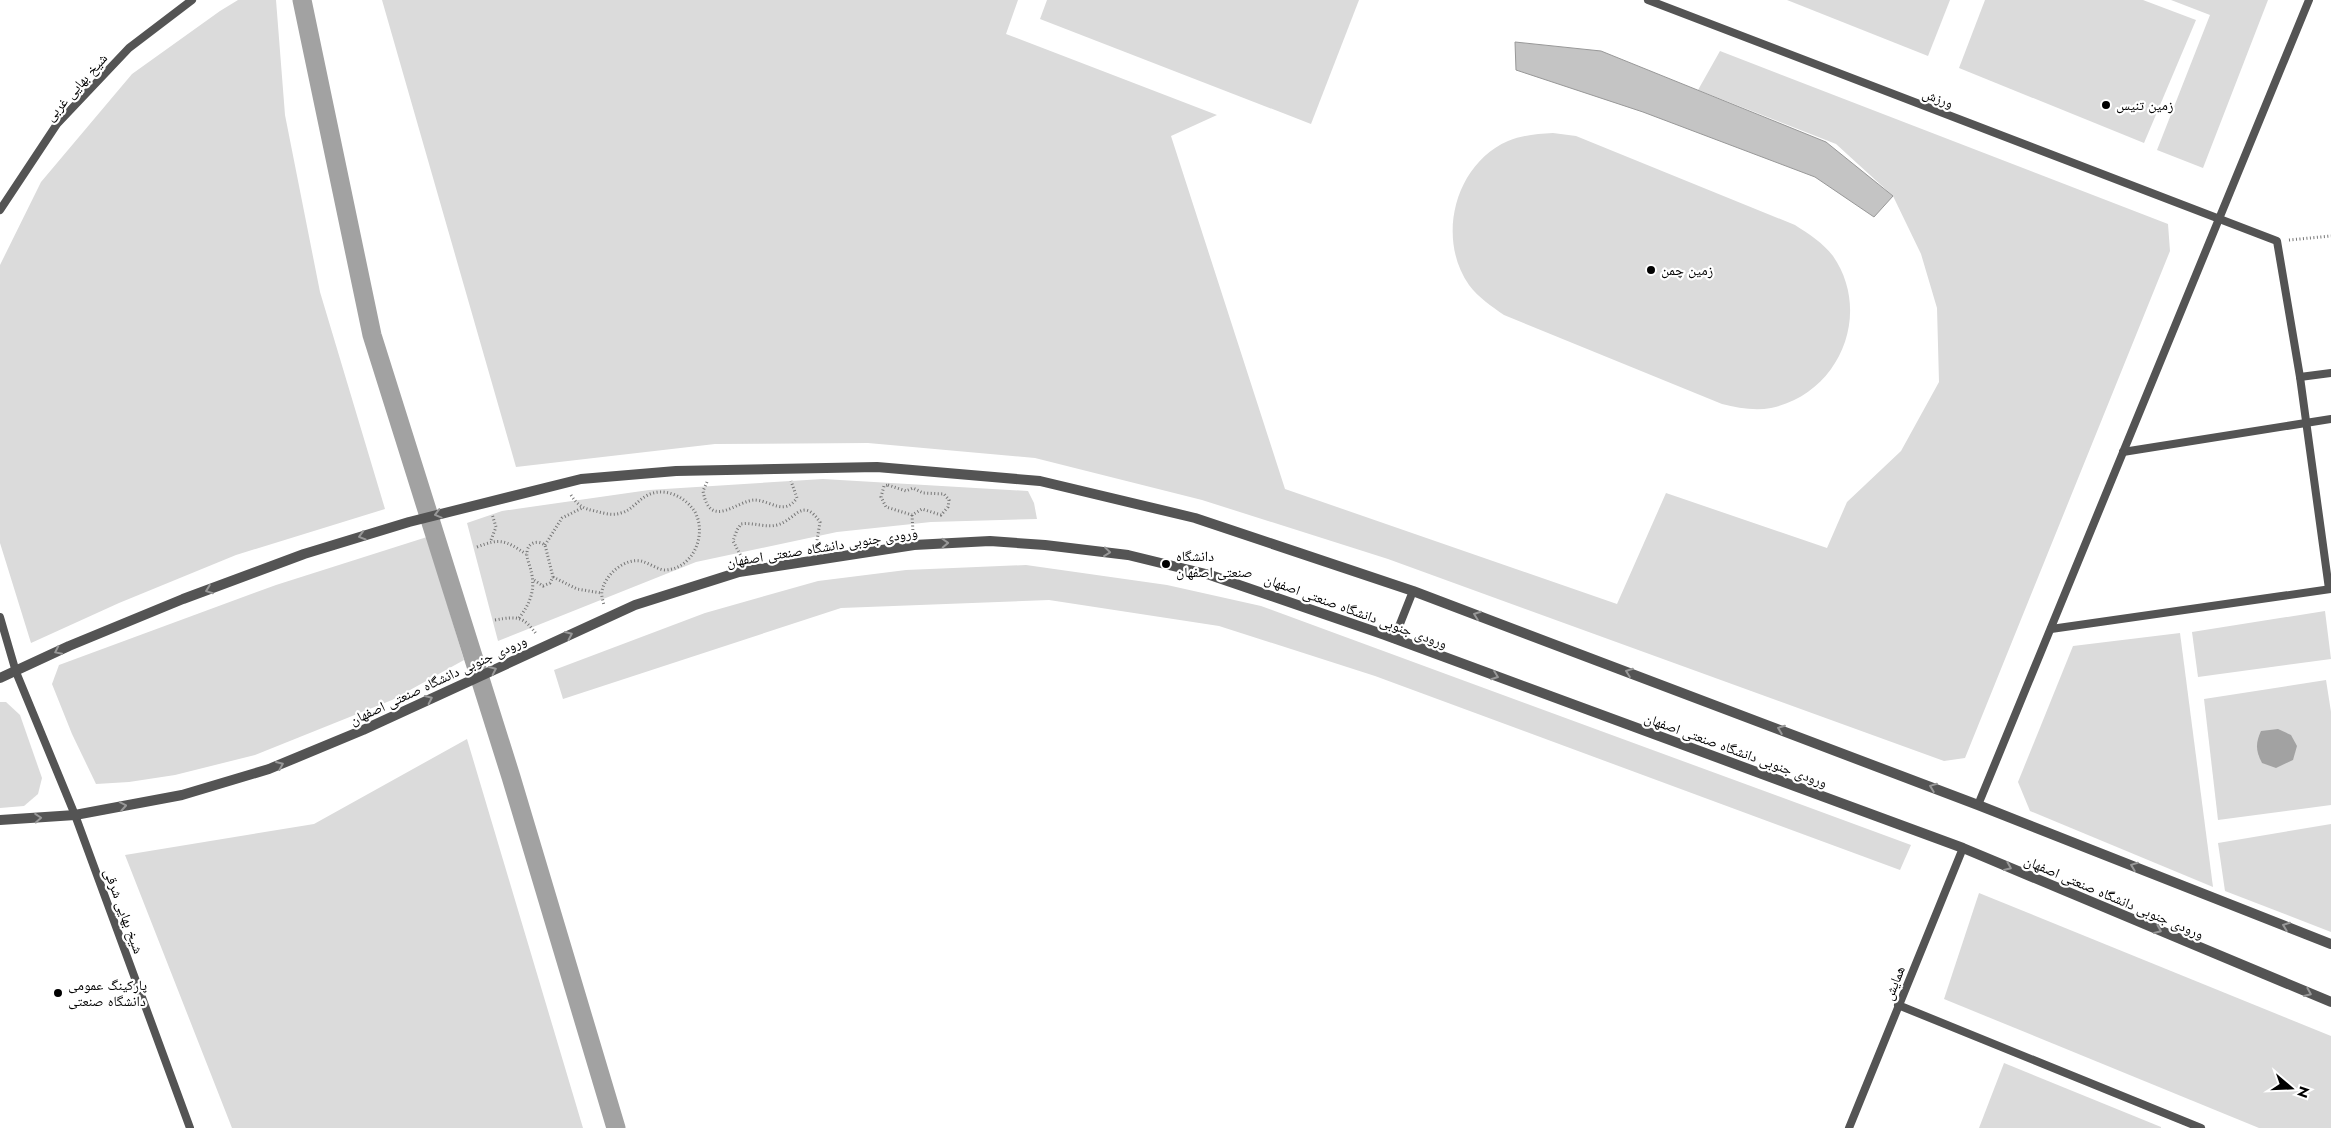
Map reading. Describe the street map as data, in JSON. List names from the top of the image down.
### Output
{
  "streets": {
    "street": ["ورودی جنوبی دانشگاه صنعتی اصفهان"],
    "lane": [
      "شیخ بهایی غربی",
      "ورزش",
      "شیخ بهایی شرقی",
      "همایش"
    ]
  },
  "crossings": [
    ["ورودی جنوبی دانشگاه صنعتی اصفهان", "شیخ بهایی شرقی"],
    ["ورودی جنوبی دانشگاه صنعتی اصفهان", "همایش"]
  ],
  "places": [
    "زمین تنیس",
    "زمین چمن",
    "دانشگاه صنعتی اصفهان",
    "پارکینگ عمومی دانشگاه صنعتی"
  ],
  "north": "right"
}
